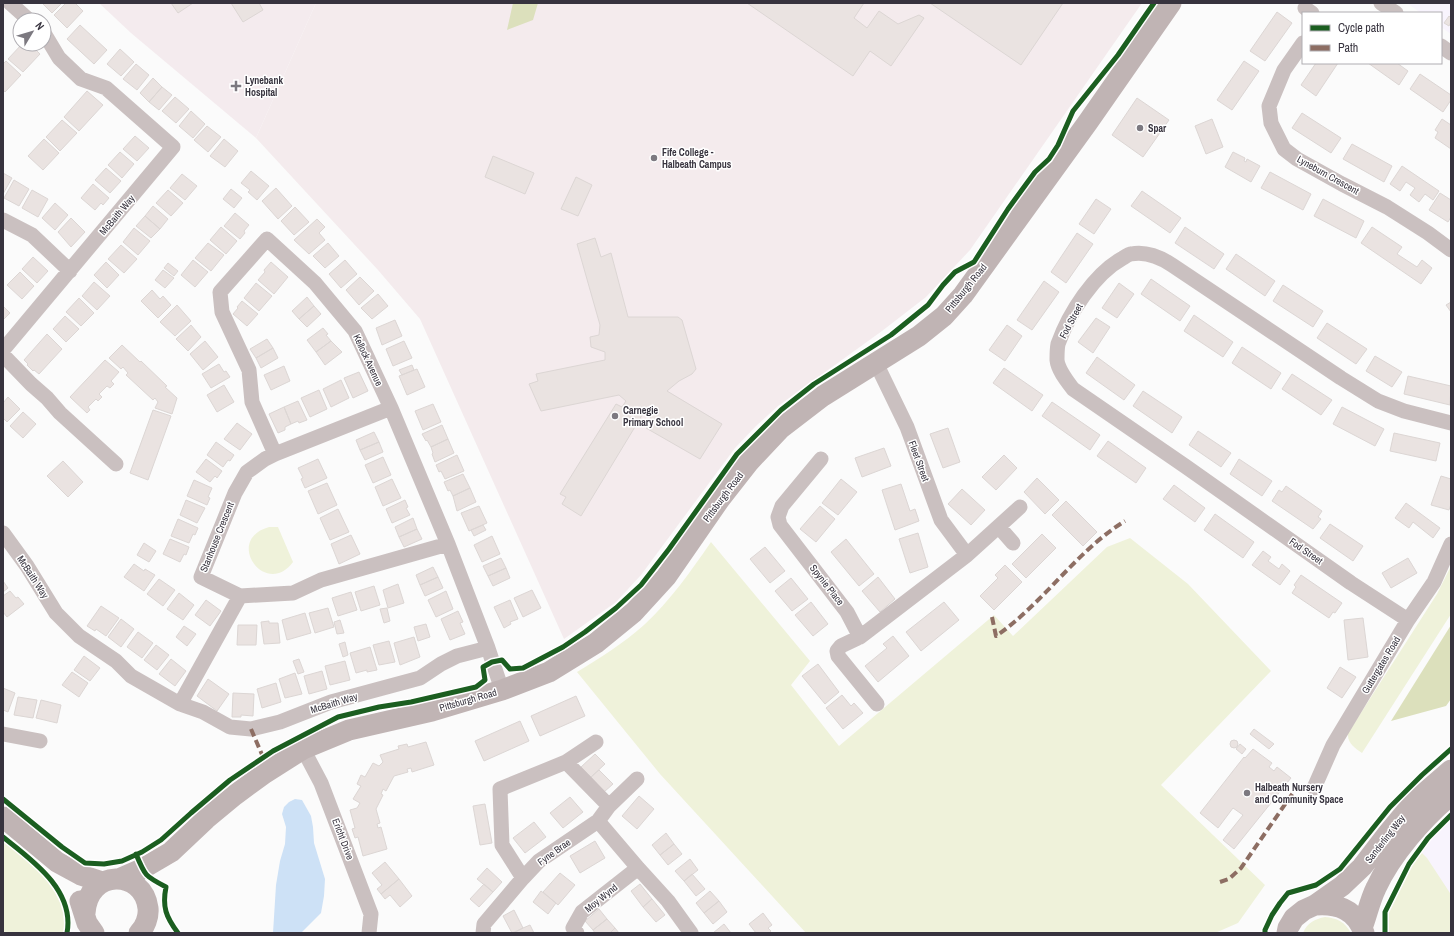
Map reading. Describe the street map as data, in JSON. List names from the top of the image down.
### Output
{
  "streets": {
    "street": [
      "Lyneburn Crescent",
      "McBaith Way",
      "Pittsburgh Road",
      "Fod Street",
      "Kellock Avenue",
      "Fleet Street",
      "Stanhouse Crescent",
      "Spynie Place",
      "Guttergates Road",
      "Ericht Drive",
      "Sanderling Way",
      "Fyne Brae",
      "Moy Wynd"
    ]
  },
  "crossings": [
    ["McBaith Way", "Kellock Avenue"],
    ["Pittsburgh Road", "Kellock Avenue"],
    ["Pittsburgh Road", "Fleet Street"],
    ["Pittsburgh Road", "Ericht Drive"],
    ["Fod Street", "Guttergates Road"],
    ["Kellock Avenue", "Stanhouse Crescent"]
  ],
  "places": {
    "health": ["Lynebank Hospital"],
    "other": [
      "Spar",
      "Fife College - Halbeath Campus",
      "Carnegie Primary School",
      "Halbeath Nursery and Community Space"
    ]
  },
  "legend": ["Cycle path", "Path"],
  "north": "top right"
}
